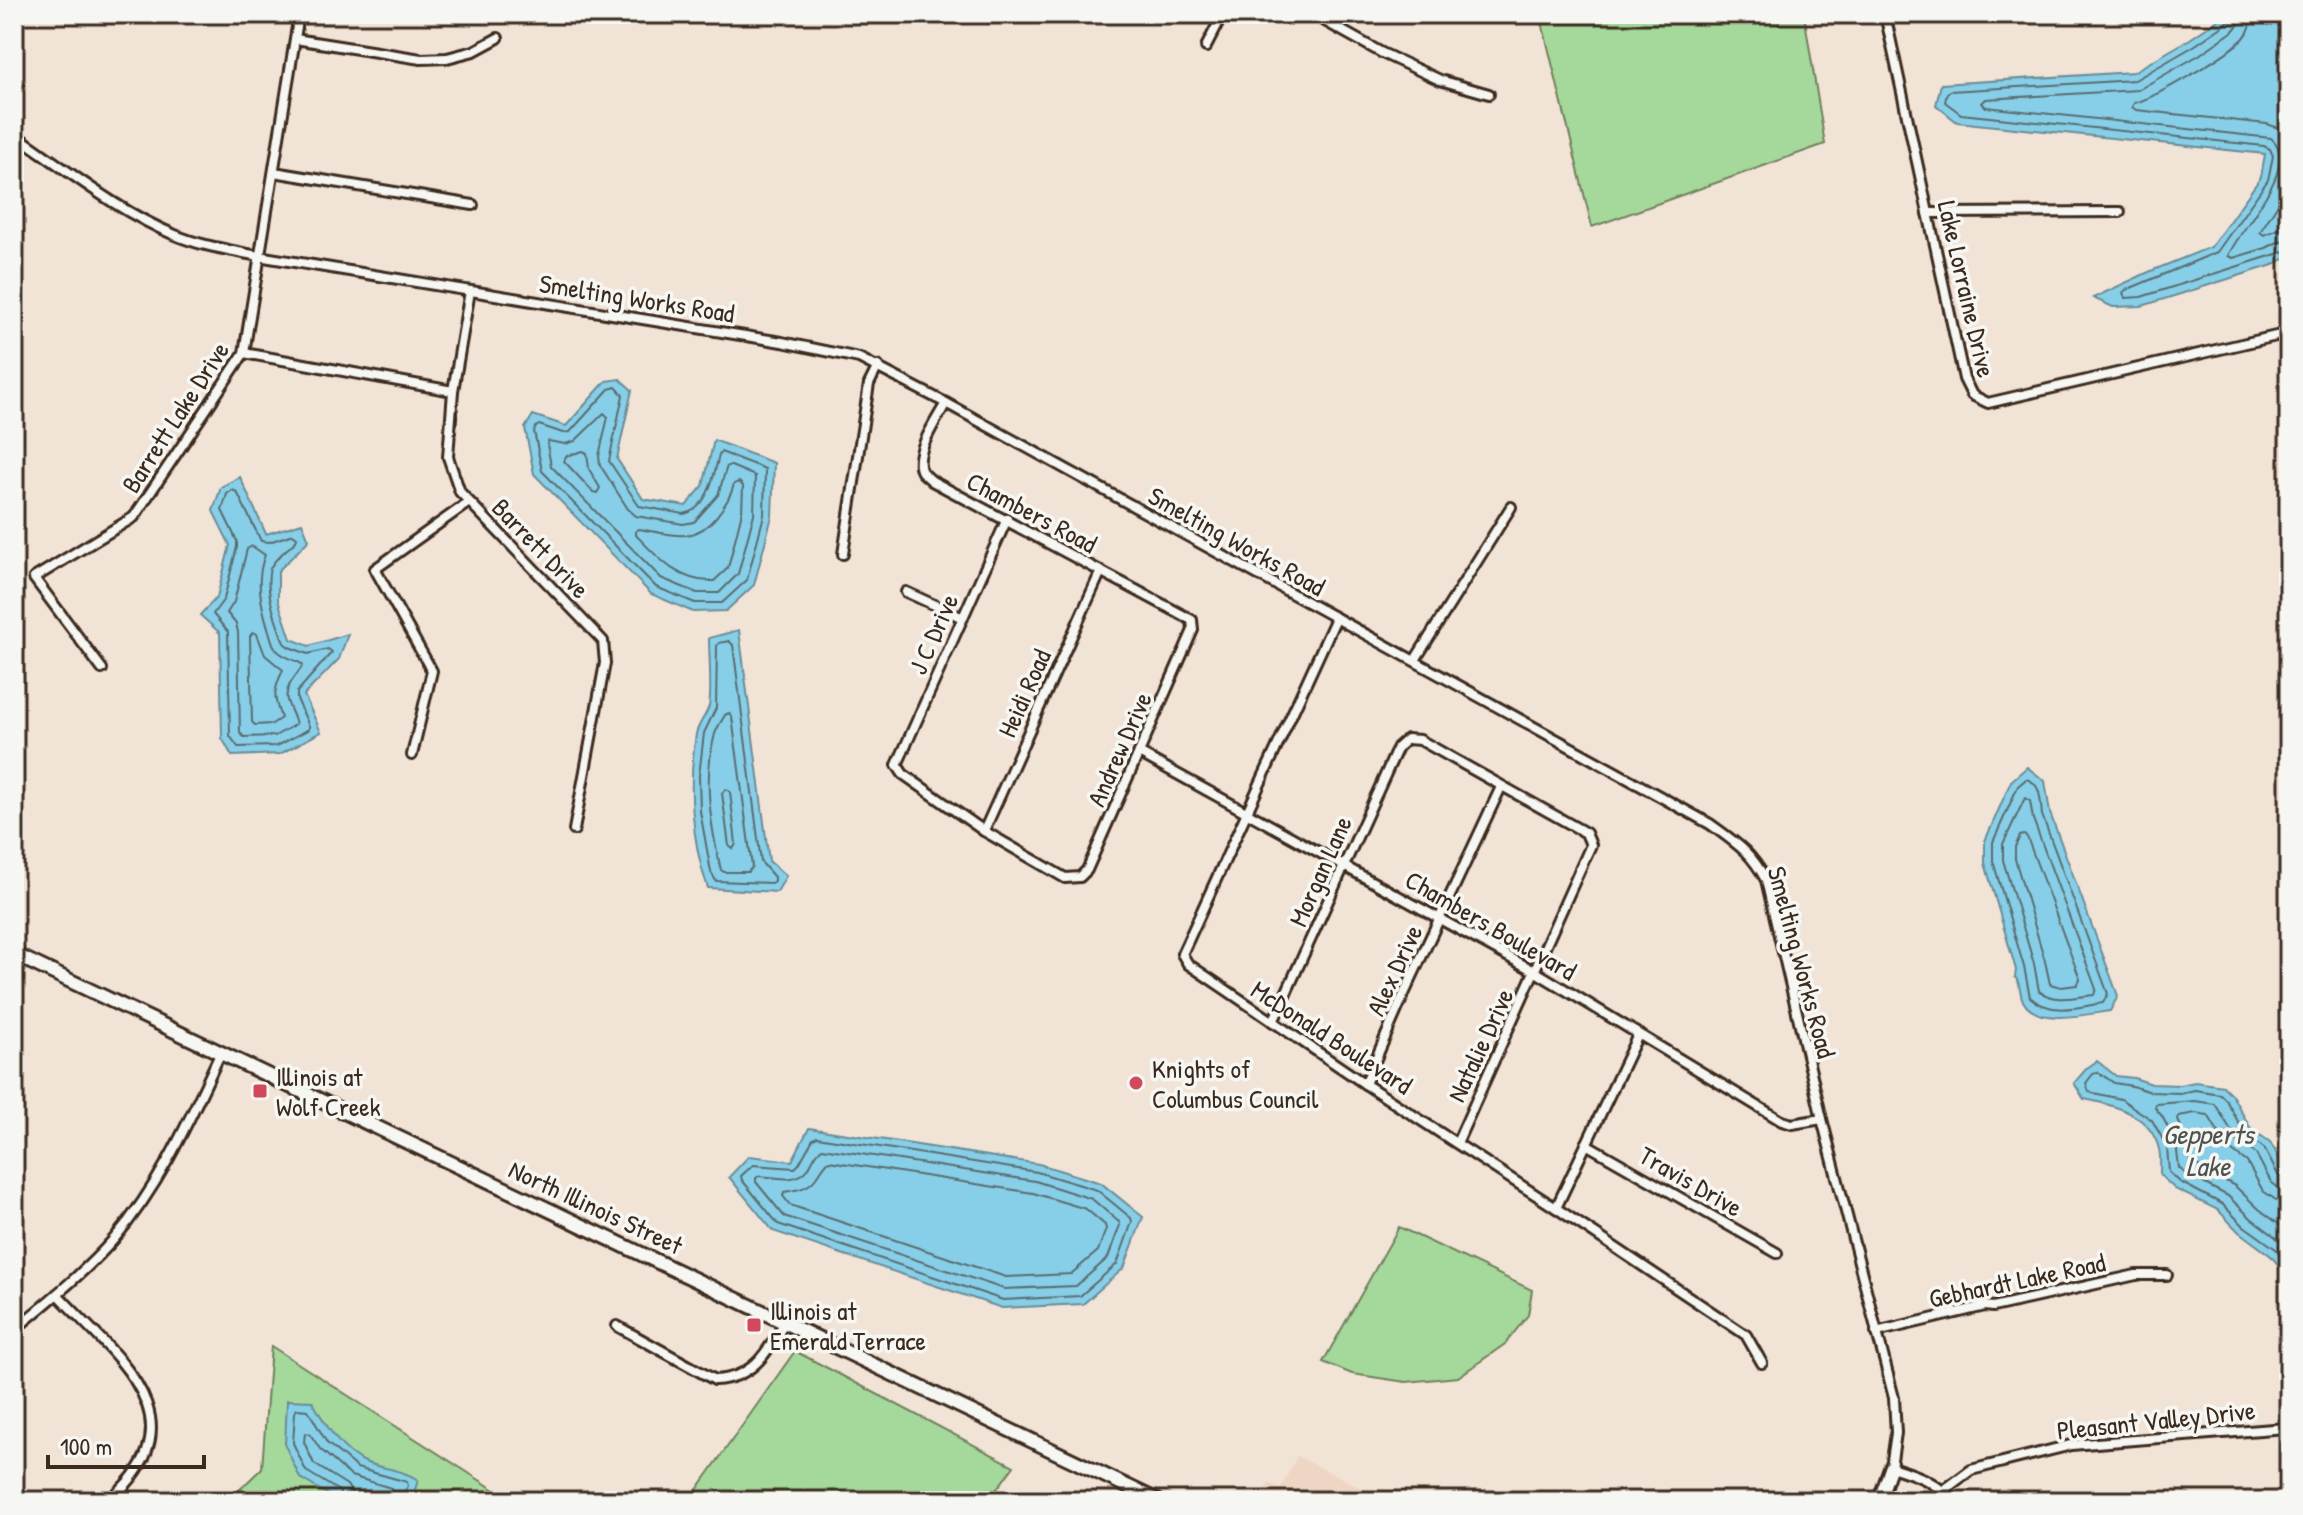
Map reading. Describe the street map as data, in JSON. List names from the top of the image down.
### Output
{
  "streets": {
    "main road": ["North Illinois Street"],
    "street": [
      "Lake Lorraine Drive",
      "Smelting Works Road",
      "Barrett Lake Drive",
      "Chambers Road",
      "Barrett Drive",
      "J C Drive",
      "Heidi Road",
      "Andrew Drive",
      "Morgan Lane",
      "Chambers Boulevard",
      "Alex Drive",
      "McDonald Boulevard",
      "Natalie Drive",
      "Travis Drive",
      "Gebhardt Lake Road",
      "Pleasant Valley Drive"
    ]
  },
  "crossings": [
    ["Smelting Works Road", "Barrett Lake Drive"],
    ["Smelting Works Road", "Chambers Road"],
    ["Smelting Works Road", "Barrett Drive"],
    ["Smelting Works Road", "Chambers Boulevard"],
    ["Smelting Works Road", "McDonald Boulevard"],
    ["Smelting Works Road", "Gebhardt Lake Road"],
    ["Chambers Road", "J C Drive"],
    ["Chambers Road", "Heidi Road"],
    ["Chambers Road", "Andrew Drive"],
    ["J C Drive", "Heidi Road"],
    ["J C Drive", "Andrew Drive"],
    ["Heidi Road", "Andrew Drive"],
    ["Andrew Drive", "Chambers Boulevard"],
    ["Morgan Lane", "Chambers Boulevard"],
    ["Morgan Lane", "Alex Drive"],
    ["Morgan Lane", "McDonald Boulevard"],
    ["Morgan Lane", "Natalie Drive"],
    ["Chambers Boulevard", "Alex Drive"],
    ["Chambers Boulevard", "McDonald Boulevard"],
    ["Chambers Boulevard", "Natalie Drive"],
    ["Alex Drive", "McDonald Boulevard"],
    ["Alex Drive", "Natalie Drive"],
    ["McDonald Boulevard", "Natalie Drive"]
  ],
  "water": ["Gepperts Lake"],
  "places": {
    "other": ["Knights of Columbus Council"],
    "transit": ["Illinois at Wolf Creek", "Illinois at Emerald Terrace"]
  },
  "scale_bar": "100 m"
}
